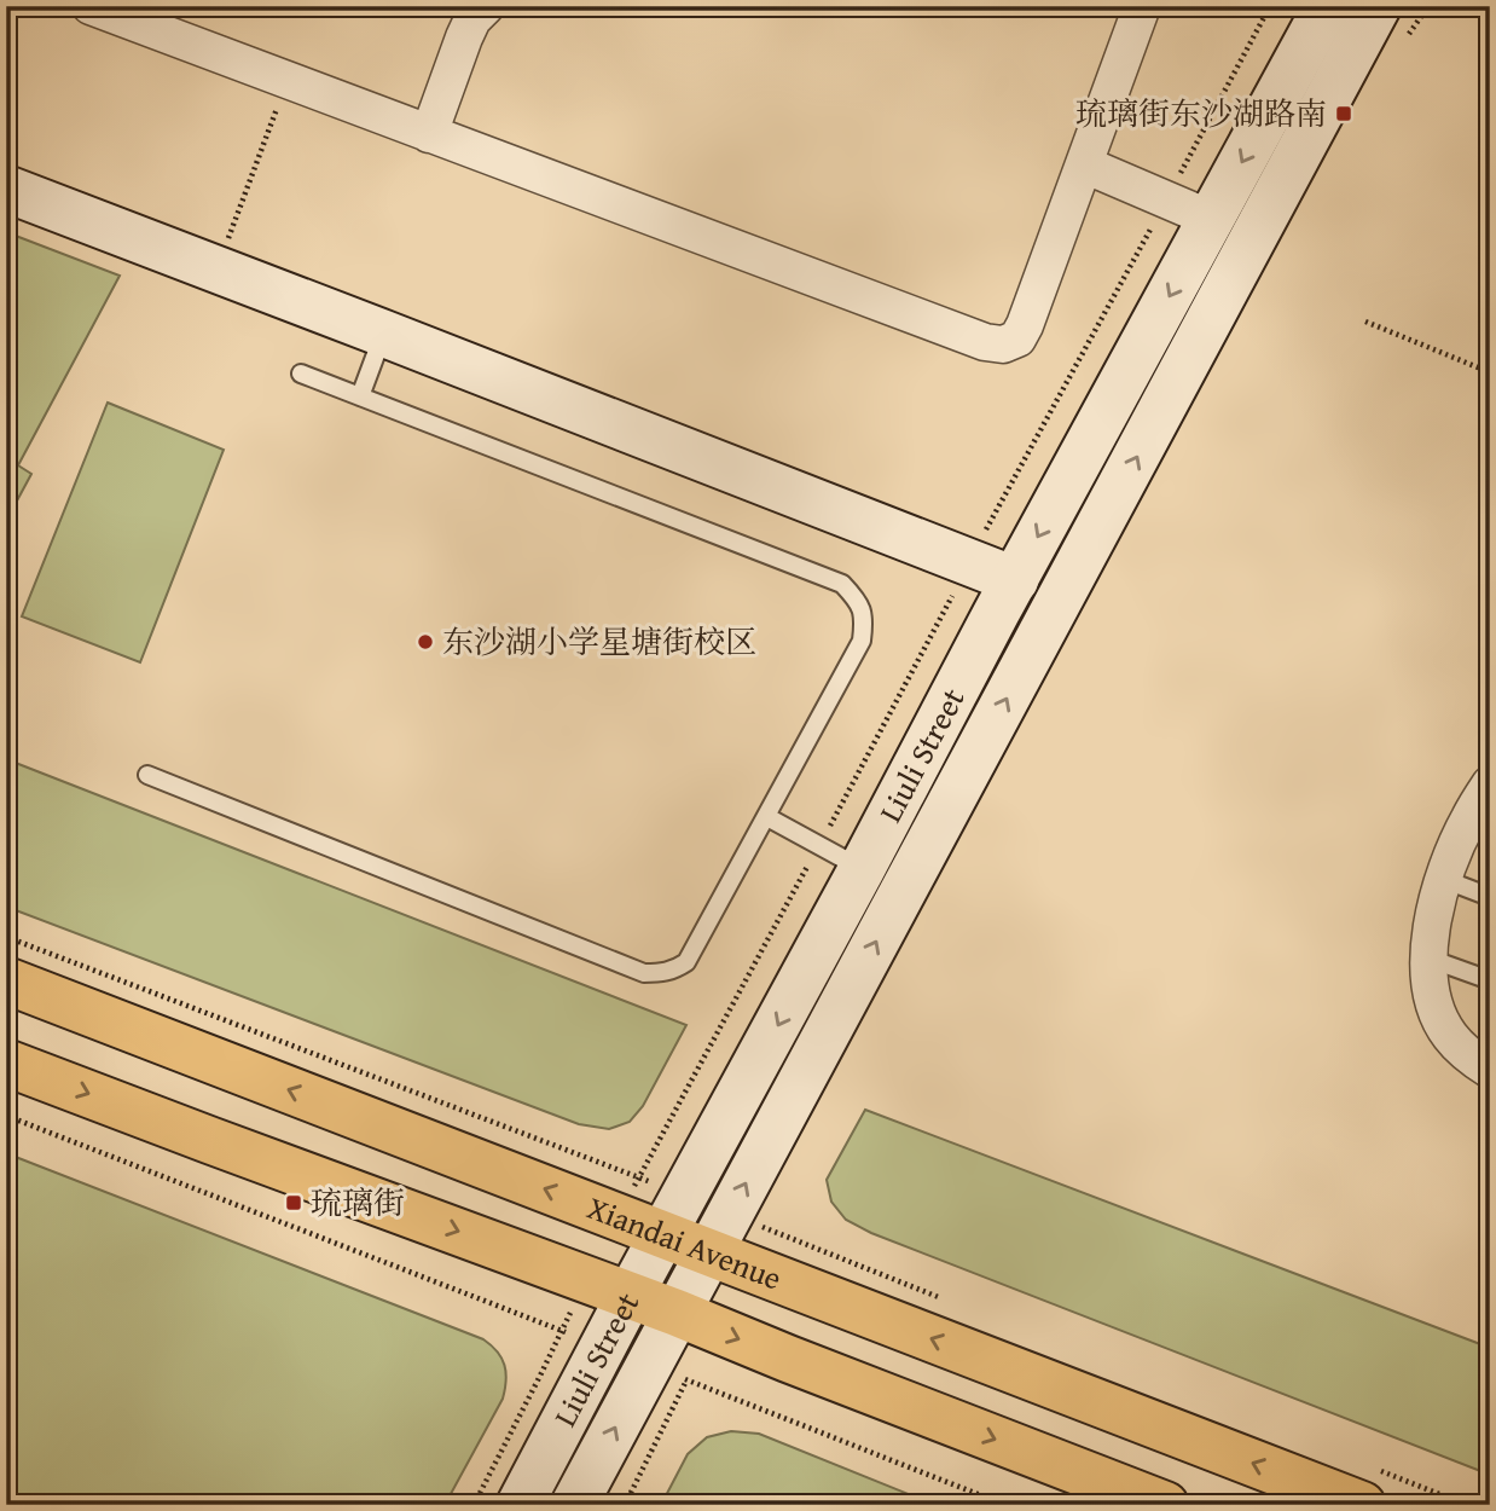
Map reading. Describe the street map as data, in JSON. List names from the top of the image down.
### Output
{
  "streets": {
    "main road": ["Liuli Street", "Xiandai Avenue"]
  },
  "crossings": [
    ["Liuli Street", "Xiandai Avenue"]
  ],
  "places": {
    "transit": ["琉璃街东沙湖路南", "琉璃街"],
    "other": ["东沙湖小学星塘街校区"]
  }
}
